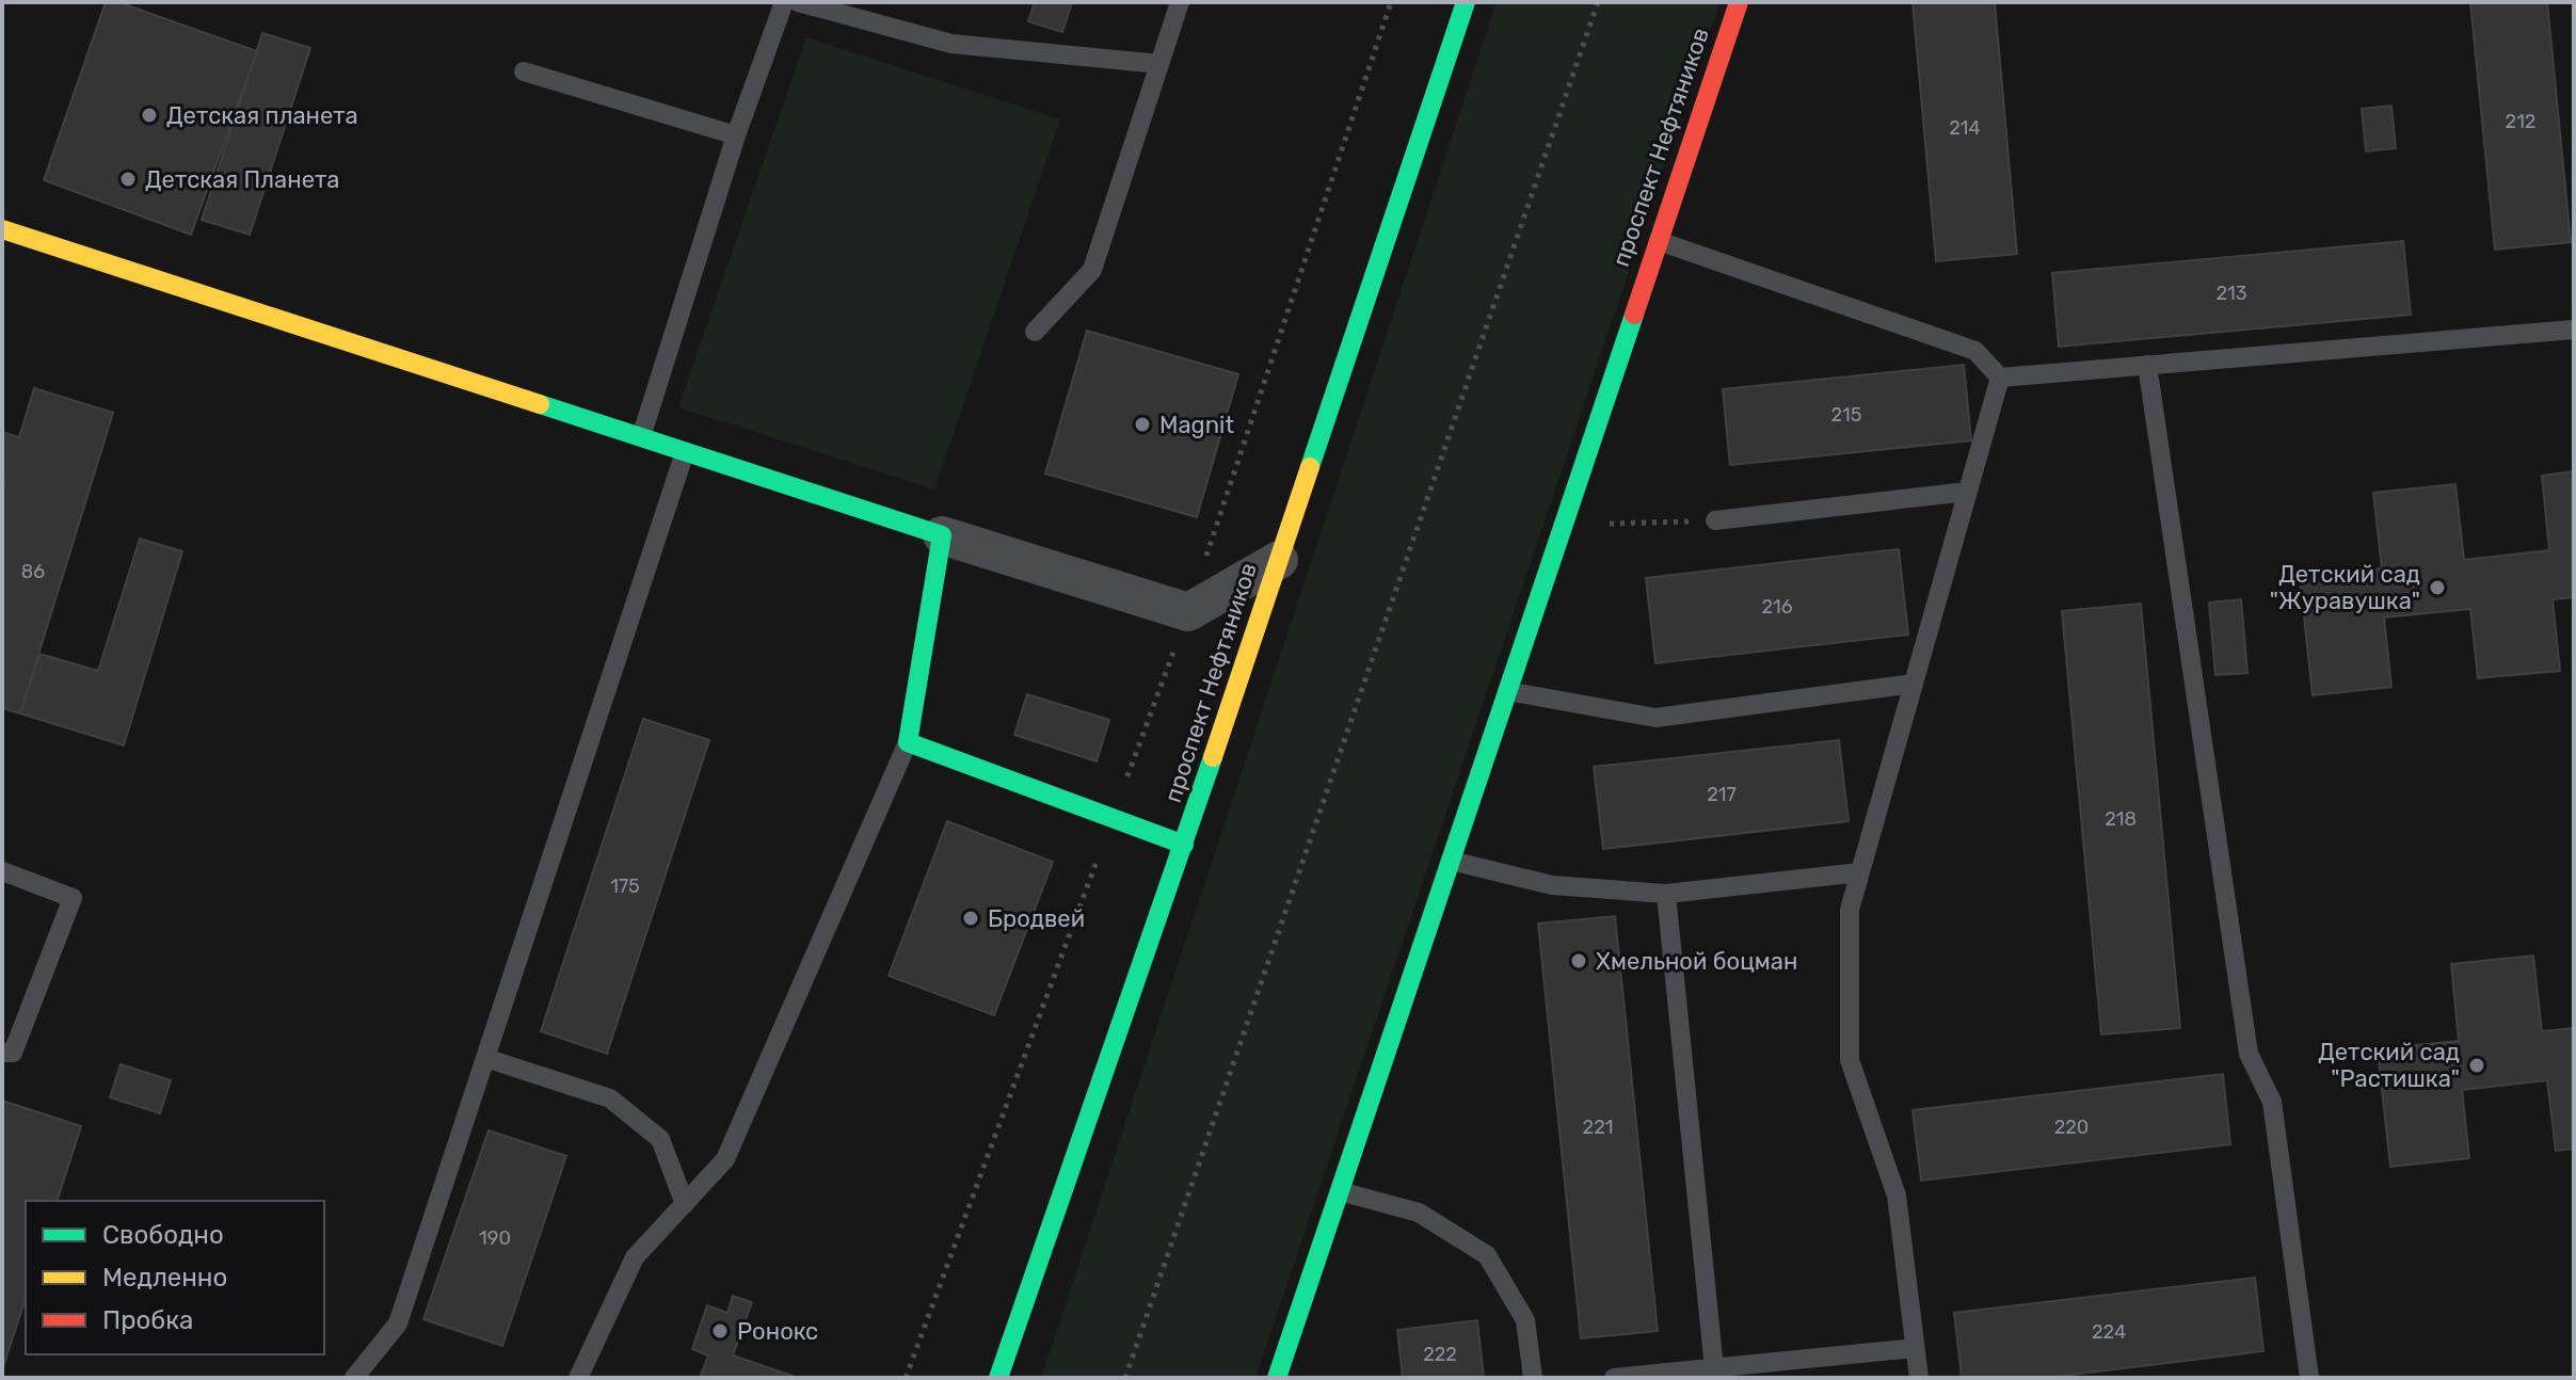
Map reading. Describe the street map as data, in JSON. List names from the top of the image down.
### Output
{
  "streets": {
    "street": ["проспект Нефтяников"]
  },
  "places": [
    "Детская планета",
    "Детская Планета",
    "Magnit",
    "Детский сад \"Журавушка\"",
    "Бродвей",
    "Хмельной боцман",
    "Детский сад \"Растишка\"",
    "Ронокс"
  ],
  "house_numbers": [
    "212",
    "214",
    "213",
    "215",
    "86",
    "216",
    "217",
    "218",
    "175",
    "221",
    "220",
    "190",
    "224",
    "222"
  ],
  "legend": ["Свободно", "Медленно", "Пробка"]
}
